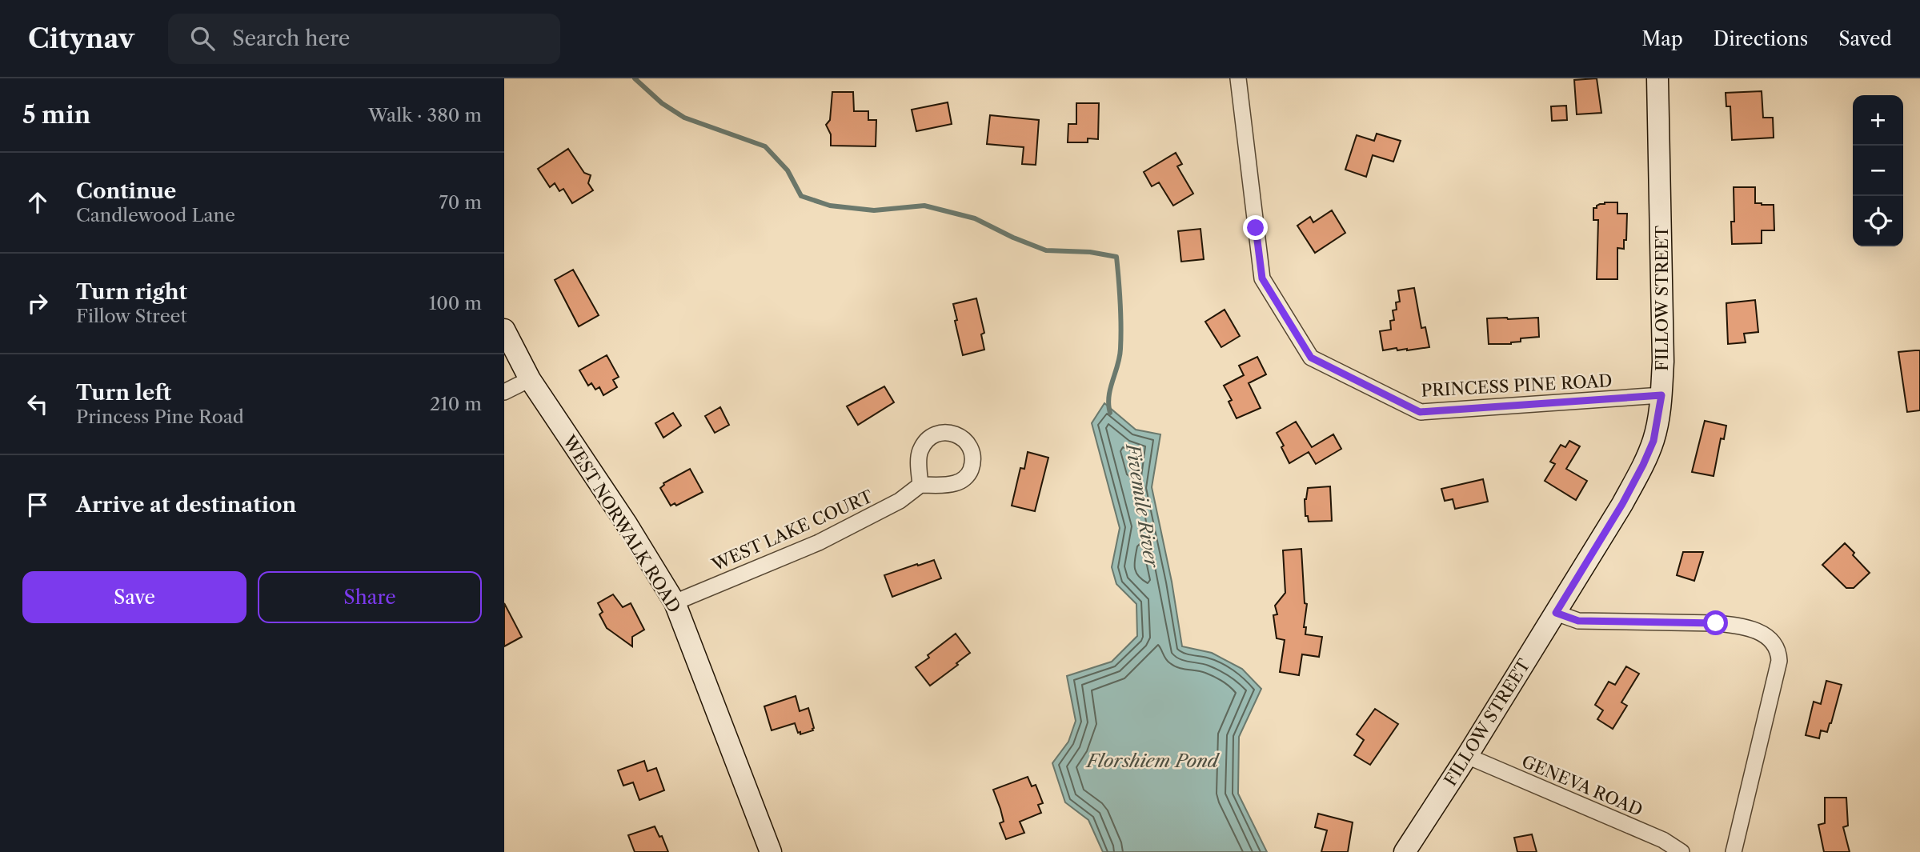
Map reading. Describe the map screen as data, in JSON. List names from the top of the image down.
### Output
{
  "streets": {
    "main road": ["FILLOW STREET", "WEST NORWALK ROAD"],
    "street": ["PRINCESS PINE ROAD", "WEST LAKE COURT", "GENEVA ROAD"]
  },
  "crossings": [
    ["FILLOW STREET", "PRINCESS PINE ROAD"],
    ["FILLOW STREET", "GENEVA ROAD"],
    ["WEST NORWALK ROAD", "WEST LAKE COURT"]
  ],
  "water": ["Fivemile River", "Florshiem Pond"],
  "page": {
    "header": "Citynav",
    "search": "Search here",
    "nav": ["Map", "Directions", "Saved"],
    "heading": ["5 min", "Walk · 380 m"],
    "map_buttons": ["+", "−"],
    "list": [
      ["Continue", "Candlewood Lane", "70 m"],
      ["Turn right", "Fillow Street", "100 m"],
      ["Turn left", "Princess Pine Road", "210 m"],
      "Arrive at destination"
    ],
    "buttons": ["Save", "Share"]
  }
}
